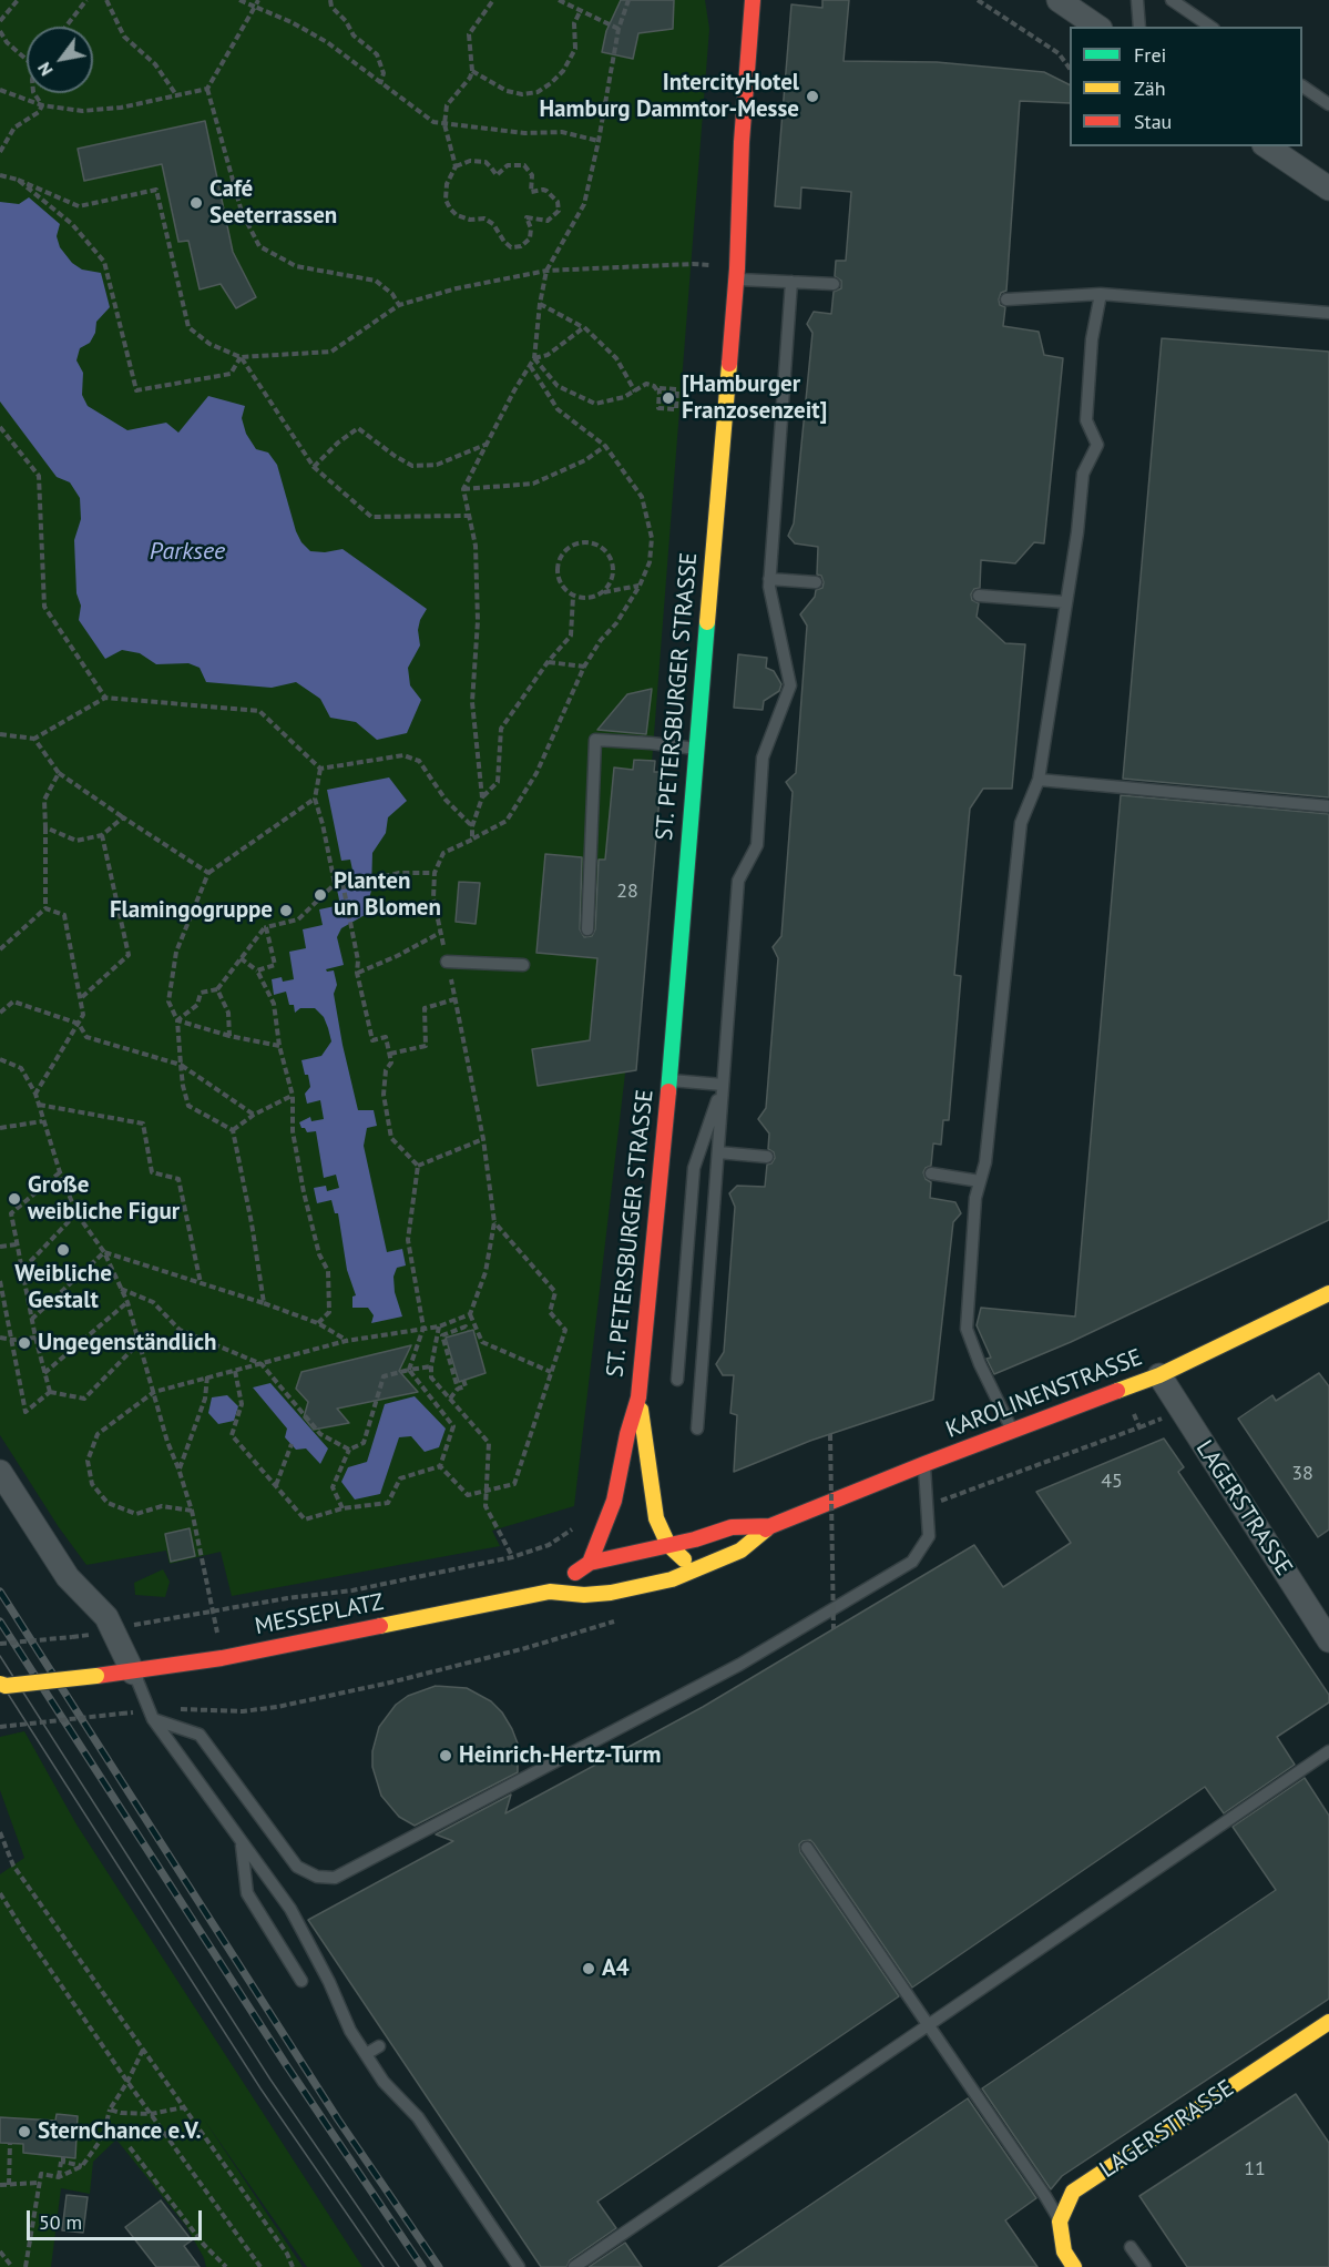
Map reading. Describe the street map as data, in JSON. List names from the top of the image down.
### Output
{
  "streets": {
    "street": [
      "ST. PETERSBURGER STRASSE",
      "KAROLINENSTRASSE",
      "LAGERSTRASSE",
      "MESSEPLATZ"
    ]
  },
  "crossings": [
    ["ST. PETERSBURGER STRASSE", "KAROLINENSTRASSE"],
    ["ST. PETERSBURGER STRASSE", "MESSEPLATZ"],
    ["KAROLINENSTRASSE", "LAGERSTRASSE"],
    ["KAROLINENSTRASSE", "MESSEPLATZ"]
  ],
  "water": ["Parksee"],
  "places": [
    "IntercityHotel Hamburg Dammtor-Messe",
    "Café Seeterrassen",
    "[Hamburger Franzosenzeit]",
    "Planten un Blomen",
    "Flamingogruppe",
    "Große weibliche Figur",
    "Weibliche Gestalt",
    "Ungegenständlich",
    "Heinrich-Hertz-Turm",
    "A4",
    "SternChance e.V."
  ],
  "house_numbers": [
    "28",
    "38",
    "45",
    "11"
  ],
  "legend": ["Frei", "Zäh", "Stau"],
  "scale_bar": "50 m",
  "north": "bottom left"
}
